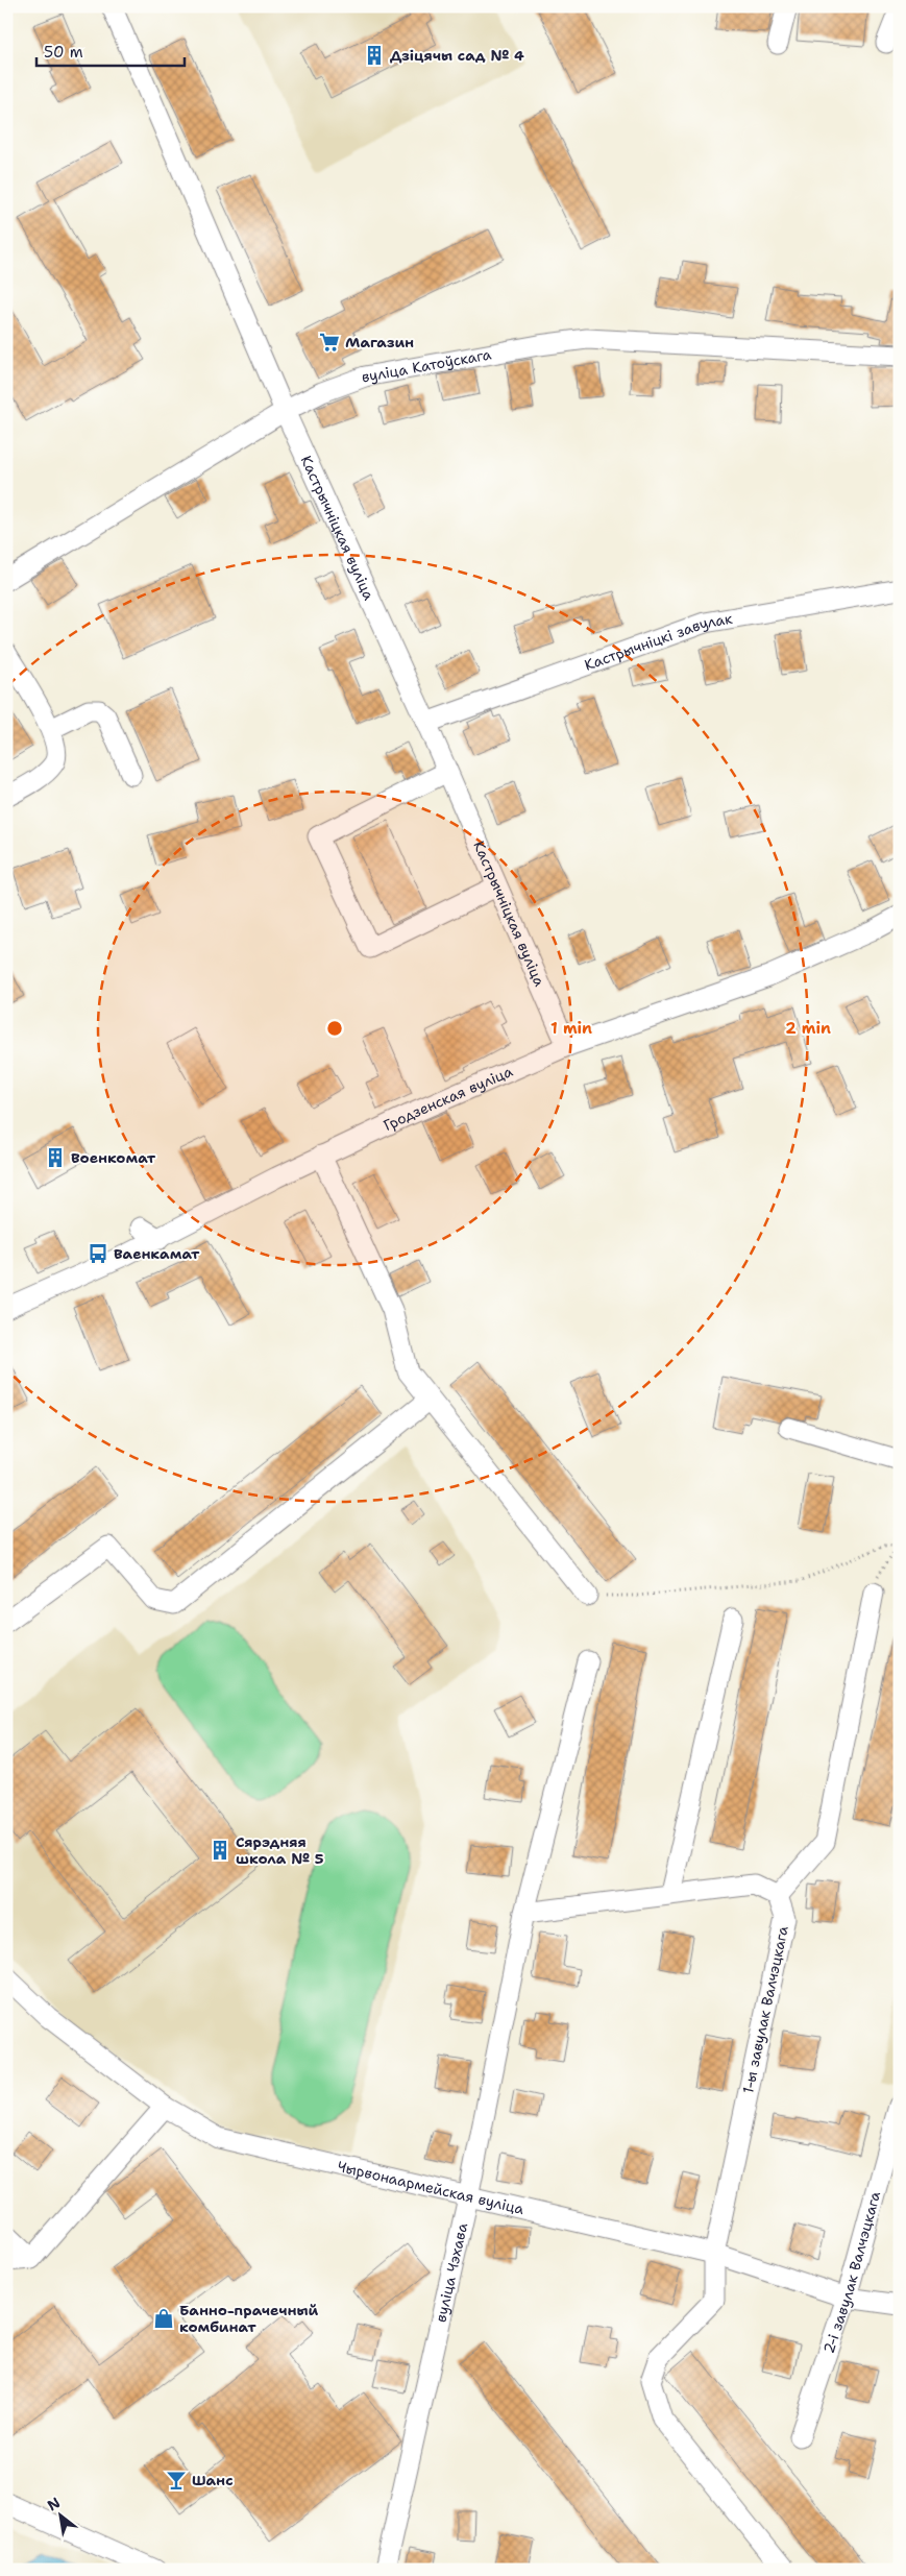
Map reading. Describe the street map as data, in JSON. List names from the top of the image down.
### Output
{
  "streets": {
    "street": [
      "вуліца Катоўскага",
      "Кастрычніцкая вуліца",
      "Кастрычніцкі завулак",
      "Гродзенская вуліца",
      "1-ы завулак Валчэцкага",
      "Чырвонаармейская вуліца",
      "2-і завулак Валчэцкага",
      "вуліца Чэхава"
    ]
  },
  "crossings": [
    ["вуліца Катоўскага", "Кастрычніцкая вуліца"],
    ["Кастрычніцкая вуліца", "Кастрычніцкі завулак"],
    ["Кастрычніцкая вуліца", "Гродзенская вуліца"],
    ["1-ы завулак Валчэцкага", "Чырвонаармейская вуліца"],
    ["Чырвонаармейская вуліца", "2-і завулак Валчэцкага"],
    ["Чырвонаармейская вуліца", "вуліца Чэхава"]
  ],
  "places": {
    "building": ["Дзіцячы сад № 4", "Военкомат", "Сярэдняя школа № 5"],
    "supermarket": ["Магазин"],
    "bus stop": ["Ваенкамат"],
    "shop": ["Банно-прачечный комбинат"],
    "bar": ["Шанс"]
  },
  "scale_bar": "50 m",
  "north": "top left",
  "rings": ["1 min", "2 min"]
}
